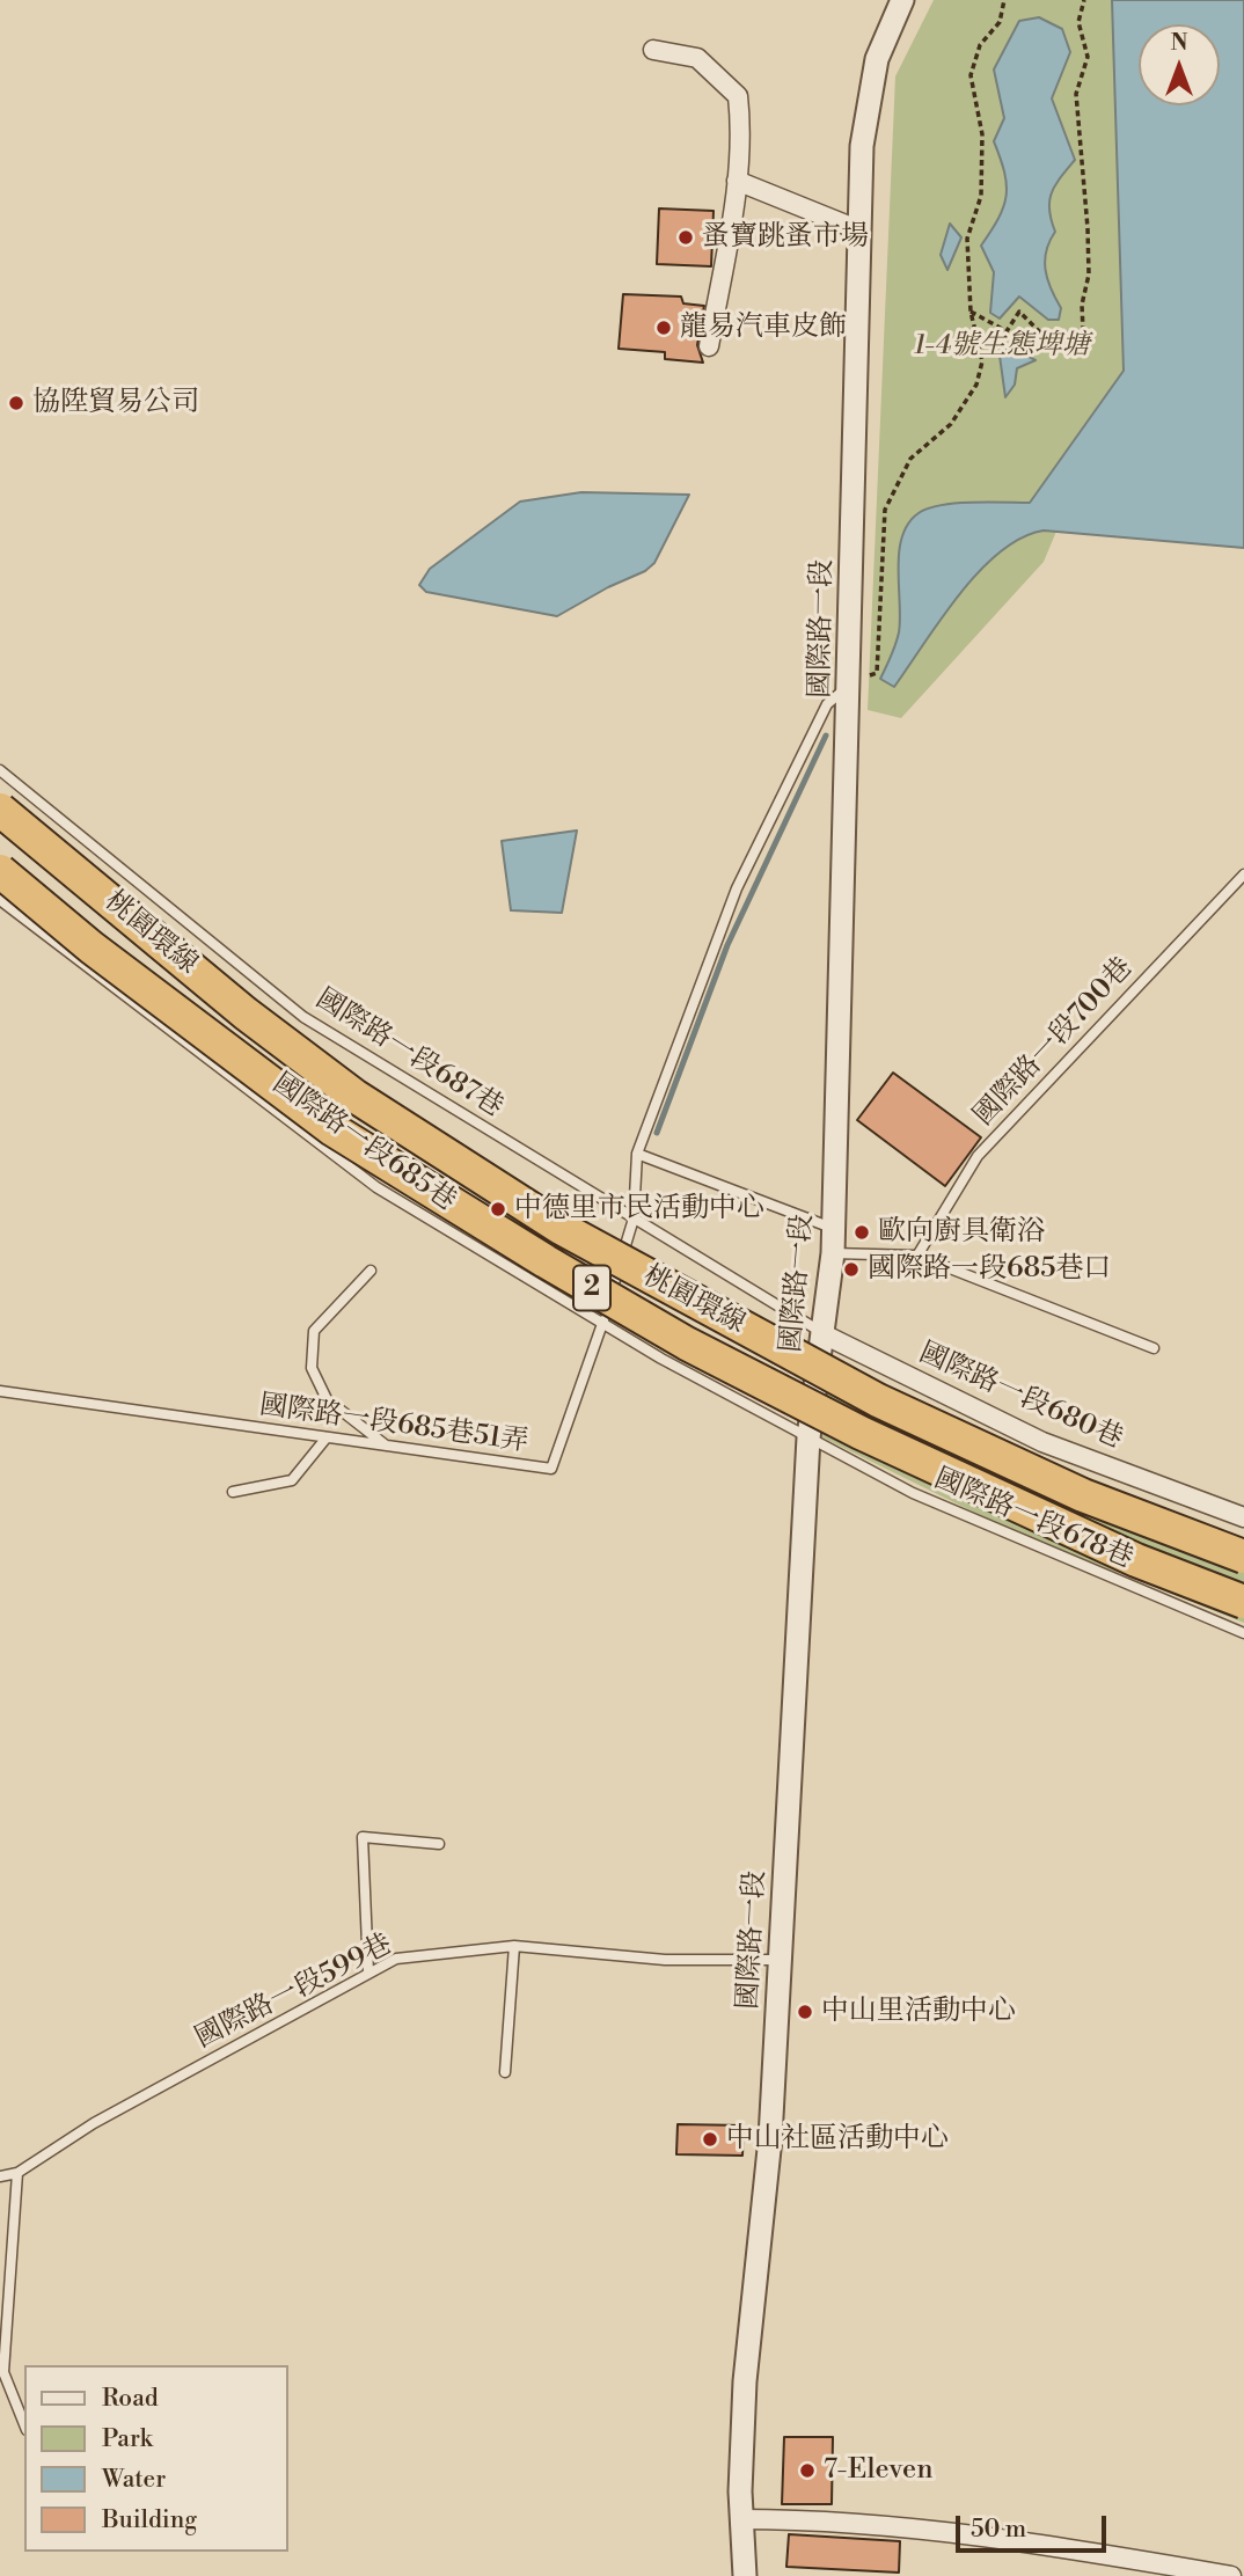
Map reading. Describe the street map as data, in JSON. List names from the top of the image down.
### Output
{
  "streets": {
    "highway": ["桃園環線", "2"],
    "street": ["國際路一段", "國際路一段680巷"],
    "lane": [
      "國際路一段700巷",
      "國際路一段687巷",
      "國際路一段685巷",
      "國際路一段685巷51弄",
      "國際路一段678巷",
      "國際路一段599巷"
    ]
  },
  "crossings": [
    ["國際路一段", "國際路一段687巷"],
    ["國際路一段", "國際路一段685巷"],
    ["國際路一段", "國際路一段680巷"],
    ["國際路一段", "國際路一段685巷51弄"],
    ["國際路一段", "國際路一段678巷"],
    ["國際路一段", "國際路一段599巷"],
    ["國際路一段687巷", "國際路一段680巷"],
    ["國際路一段687巷", "國際路一段685巷51弄"],
    ["國際路一段685巷", "國際路一段685巷51弄"],
    ["國際路一段685巷", "國際路一段678巷"]
  ],
  "parks": ["1-4號生態埤塘"],
  "places": [
    "蚤寶跳蚤市場",
    "龍易汽車皮飾",
    "協陞貿易公司",
    "中德里市民活動中心",
    "歐向廚具衛浴",
    "國際路一段685巷口",
    "中山里活動中心",
    "中山社區活動中心",
    "7-Eleven"
  ],
  "legend": [
    "Road",
    "Park",
    "Water",
    "Building"
  ],
  "scale_bar": "50 m",
  "north": "top"
}
